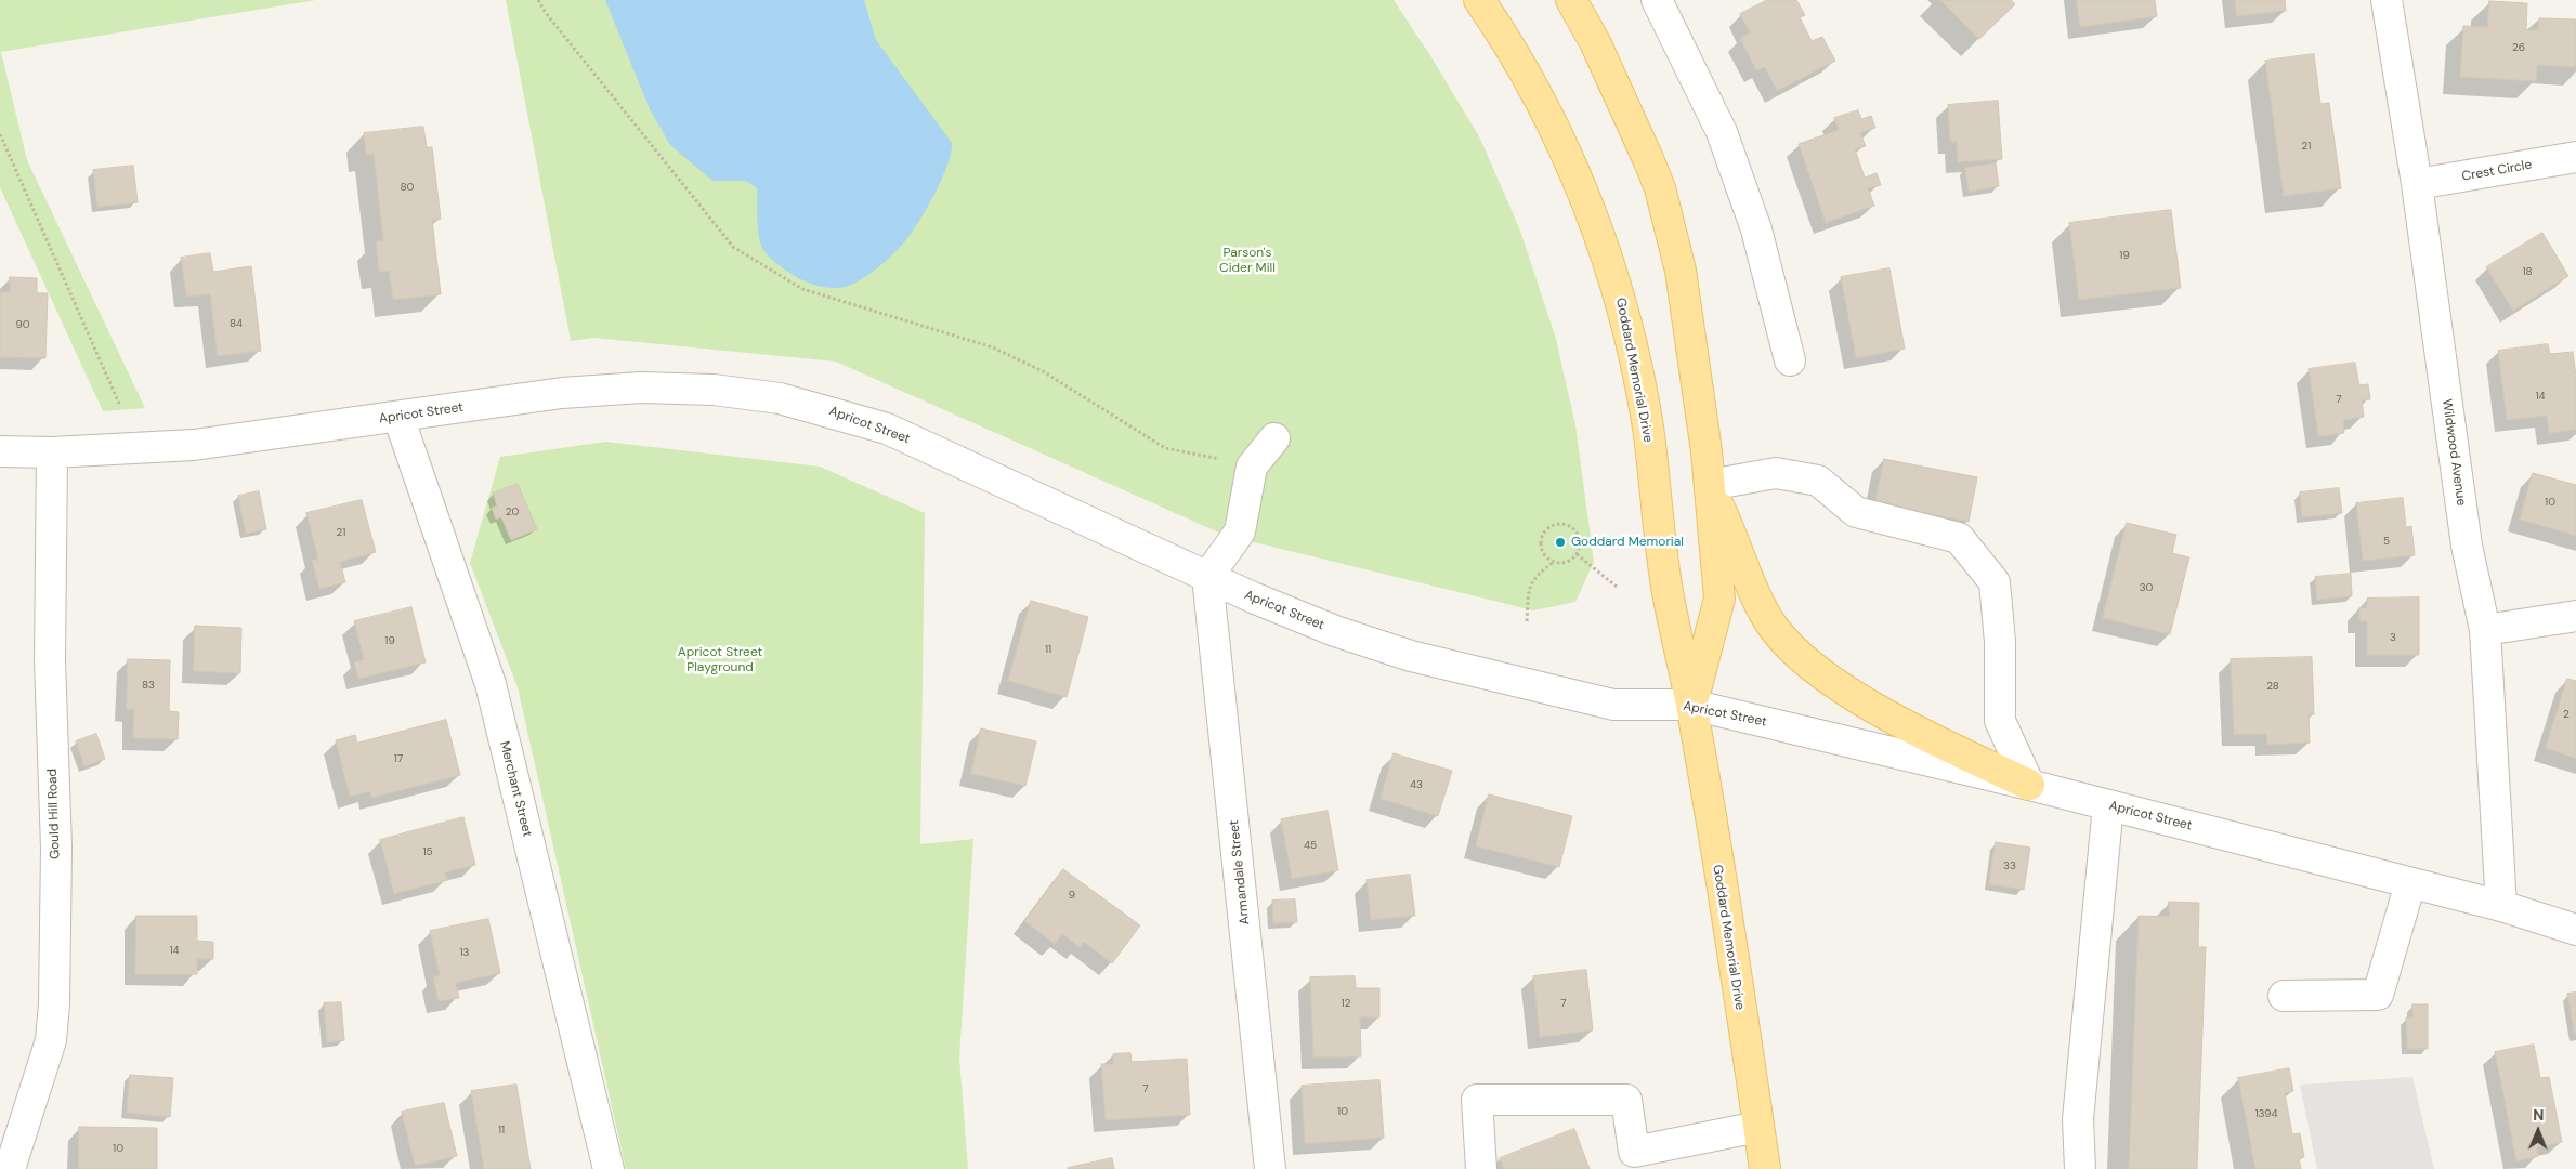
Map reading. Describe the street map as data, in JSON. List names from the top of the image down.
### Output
{
  "streets": {
    "main road": ["Goddard Memorial Drive"],
    "street": [
      "Crest Circle",
      "Apricot Street",
      "Wildwood Avenue",
      "Merchant Street",
      "Gould Hill Road",
      "Armandale Street"
    ]
  },
  "crossings": [
    ["Crest Circle", "Wildwood Avenue"],
    ["Goddard Memorial Drive", "Apricot Street"],
    ["Apricot Street", "Wildwood Avenue"],
    ["Apricot Street", "Merchant Street"],
    ["Apricot Street", "Gould Hill Road"],
    ["Apricot Street", "Armandale Street"]
  ],
  "parks": ["Parson's Cider Mill", "Apricot Street Playground"],
  "places": ["Goddard Memorial"],
  "house_numbers": [
    "26",
    "21",
    "80",
    "19",
    "18",
    "84",
    "90",
    "14",
    "7",
    "10",
    "20",
    "21",
    "5",
    "30",
    "3",
    "19",
    "11",
    "83",
    "28",
    "2",
    "17",
    "43",
    "45",
    "15",
    "33",
    "9",
    "14",
    "13",
    "12",
    "7",
    "7",
    "10",
    "1394",
    "11",
    "10"
  ],
  "north": "top"
}
